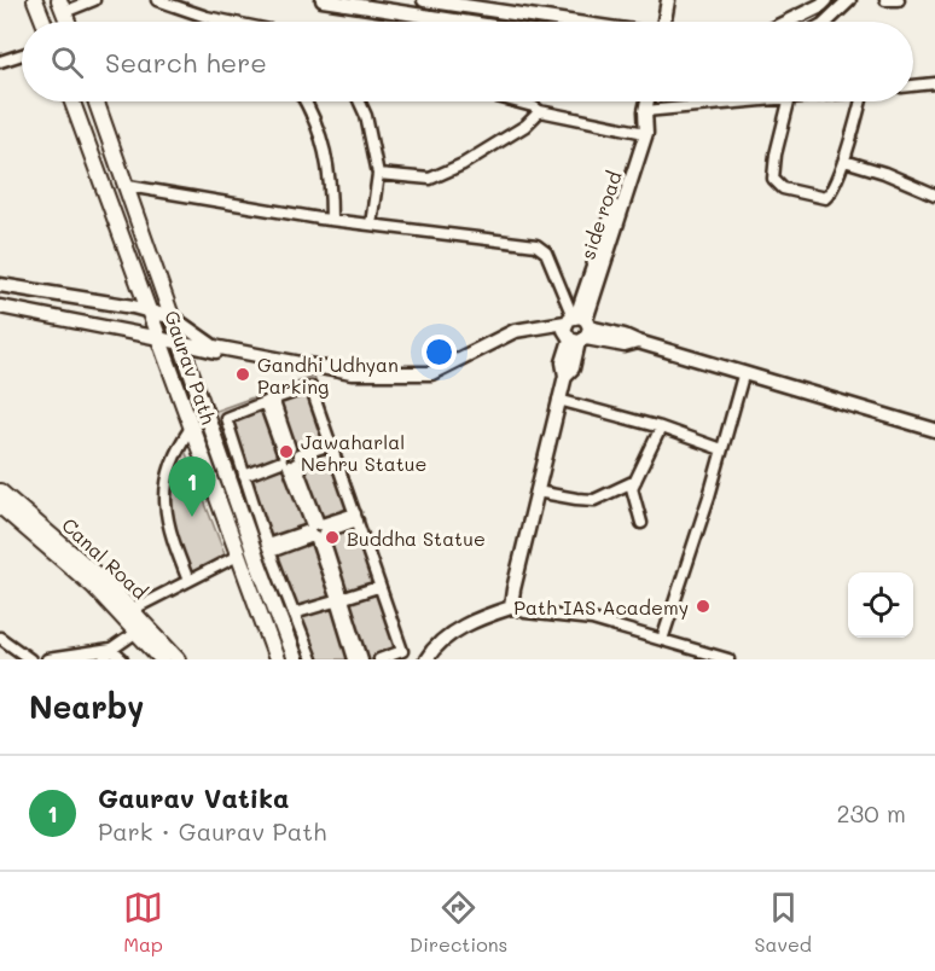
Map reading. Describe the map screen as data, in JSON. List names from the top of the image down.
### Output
{
  "streets": {
    "main road": ["Gaurav Path", "Canal Road"],
    "street": ["side road"]
  },
  "places": [
    "Gandhi Udhyan Parking",
    "Jawaharlal Nehru Statue",
    "Buddha Statue",
    "Path IAS Academy"
  ],
  "page": {
    "search": "Search here",
    "pins": "1",
    "heading": "Nearby",
    "list": [
      {
        "mark": "1",
        "name": "Gaurav Vatika",
        "note": "Park · Gaurav Path",
        "value": "230 m"
      }
    ],
    "nav": ["Map", "Directions", "Saved"]
  }
}
